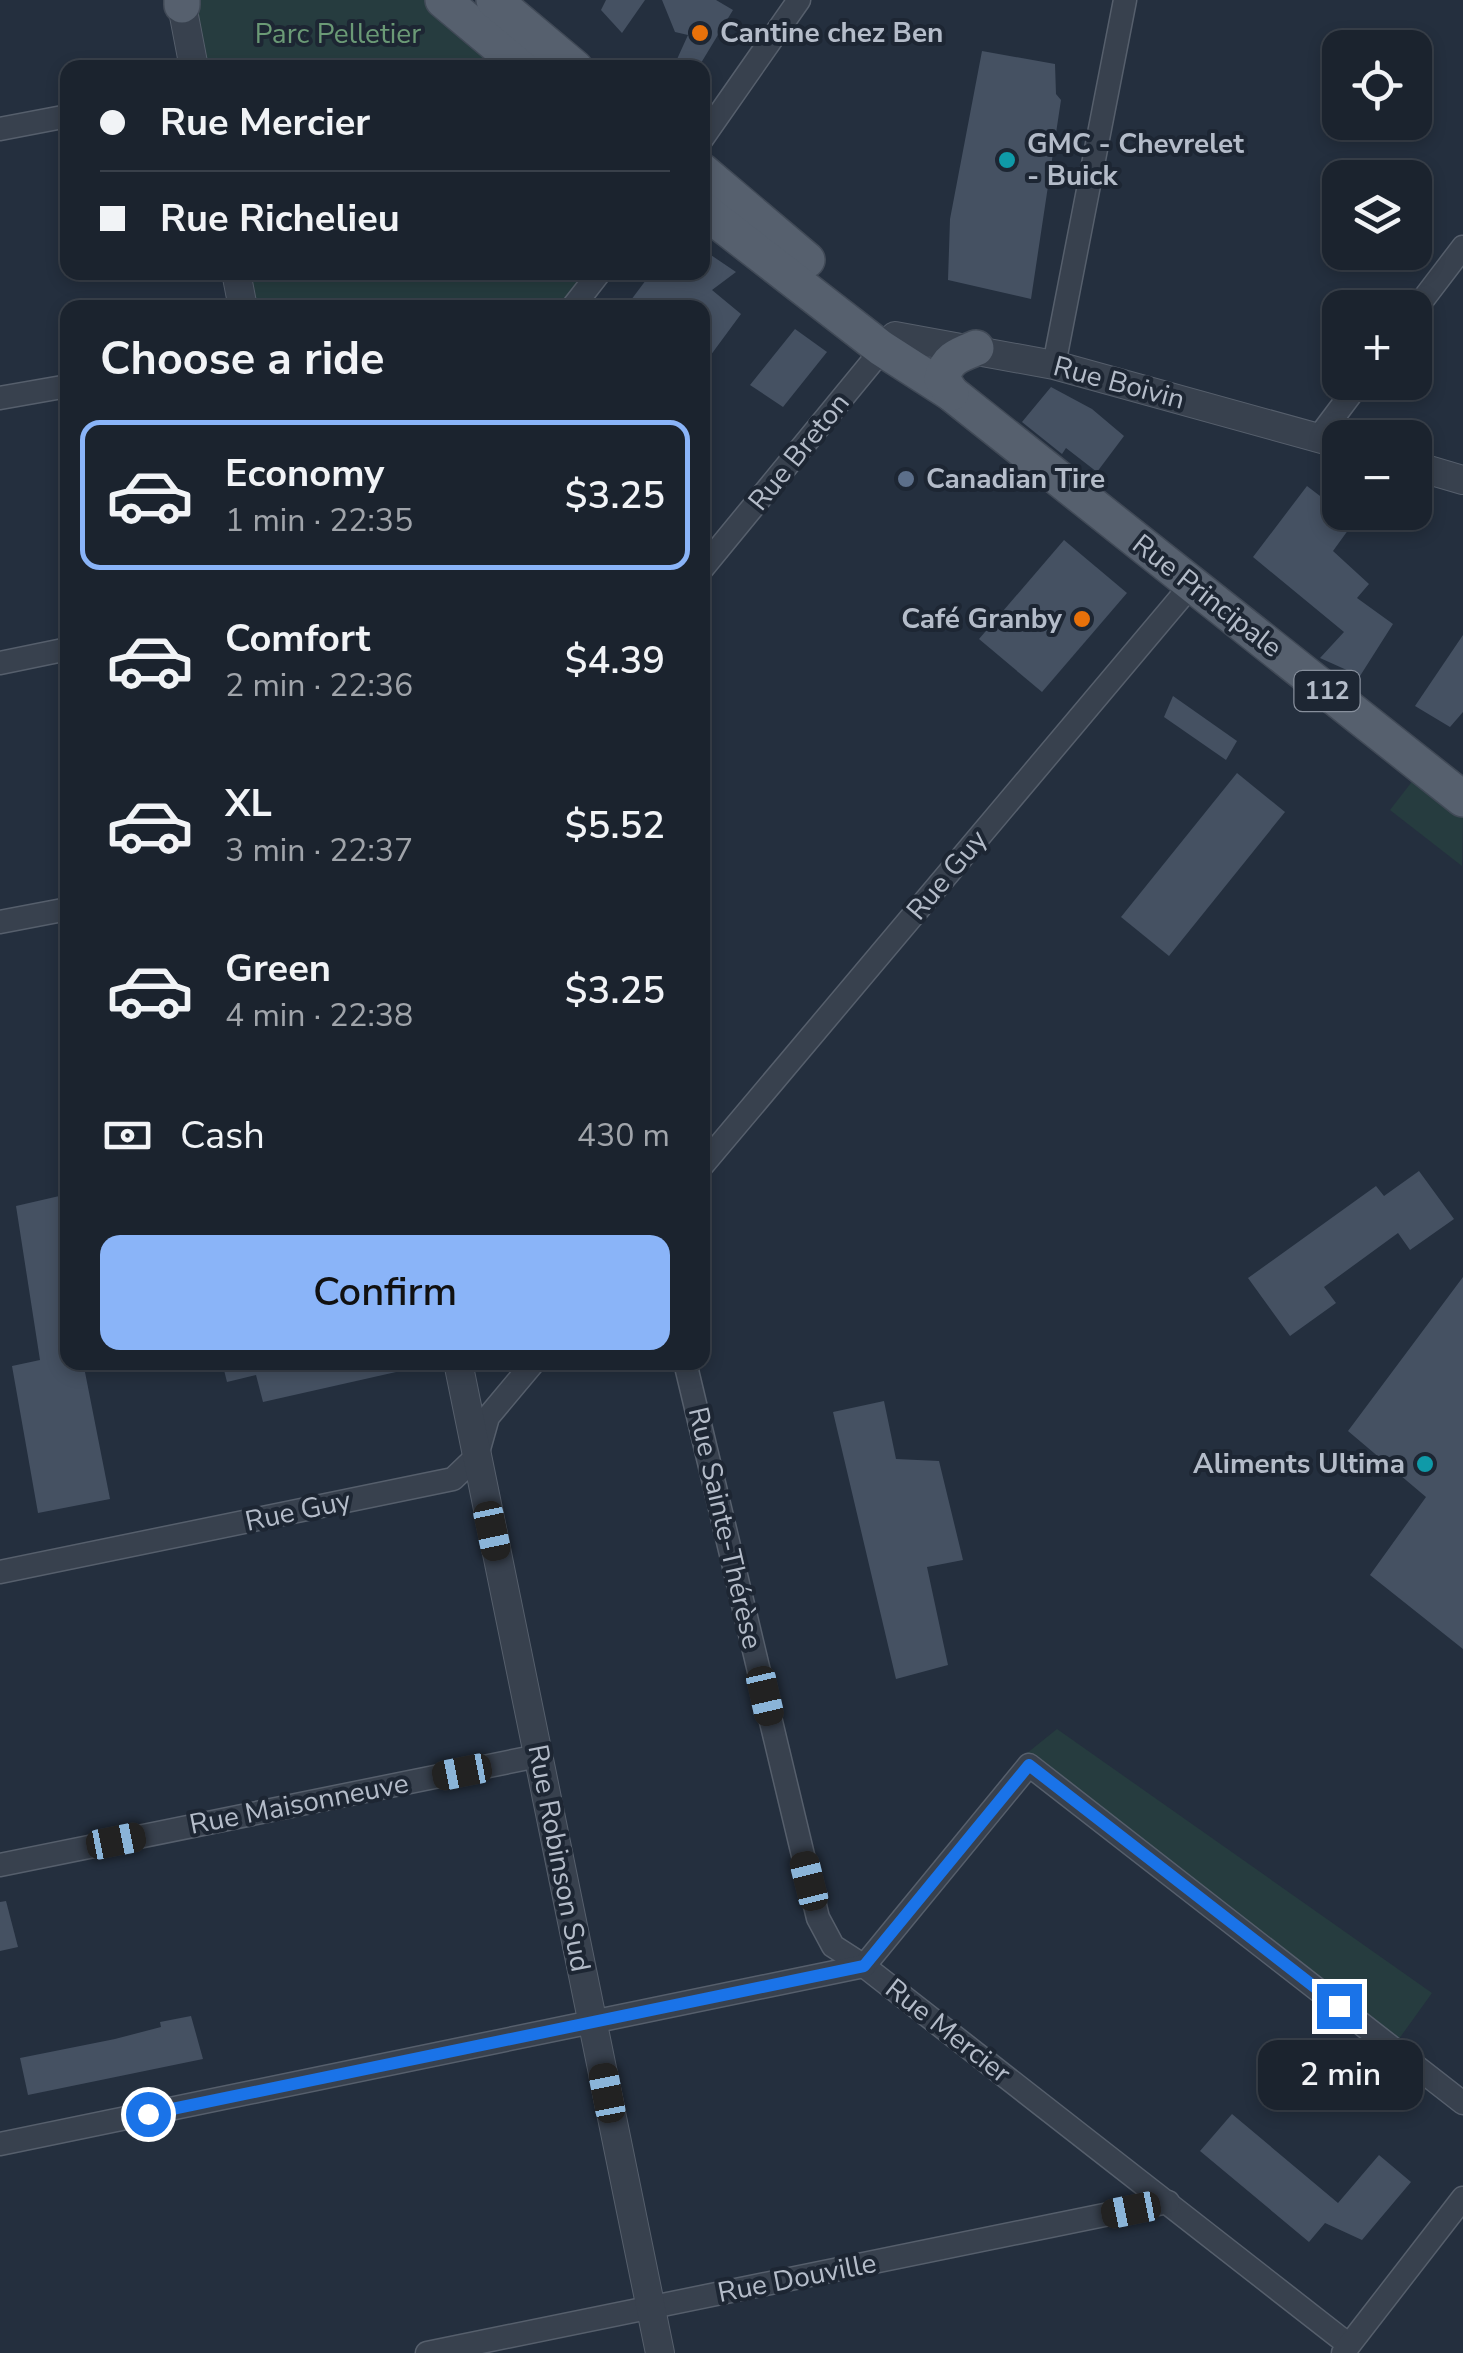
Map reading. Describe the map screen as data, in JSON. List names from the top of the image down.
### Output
{
  "streets": {
    "main road": ["Rue Principale", "112"],
    "street": [
      "Rue Boivin",
      "Rue Breton",
      "Rue Guy",
      "Rue Sainte-Thérèse",
      "Rue Maisonneuve",
      "Rue Robinson Sud",
      "Rue Mercier",
      "Rue Douville"
    ]
  },
  "crossings": [
    ["Rue Boivin", "Rue Breton"],
    ["Rue Boivin", "Rue Principale"],
    ["Rue Breton", "Rue Principale"],
    ["Rue Principale", "Rue Guy"],
    ["Rue Guy", "Rue Robinson Sud"],
    ["Rue Sainte-Thérèse", "Rue Mercier"],
    ["Rue Maisonneuve", "Rue Robinson Sud"],
    ["Rue Robinson Sud", "Rue Mercier"],
    ["Rue Robinson Sud", "Rue Douville"],
    ["Rue Mercier", "Rue Douville"]
  ],
  "parks": ["Parc Pelletier"],
  "places": [
    "Cantine chez Ben",
    "GMC - Chevrelet - Buick",
    "Canadian Tire",
    "Café Granby",
    "Aliments Ultima"
  ],
  "page": {
    "map_buttons": ["+", "−"],
    "banner": ["Rue Mercier", "Rue Richelieu"],
    "heading": "Choose a ride",
    "list": [
      {
        "name": "Economy",
        "note": "1 min · 22:35",
        "value": "$3.25"
      },
      {
        "name": "Comfort",
        "note": "2 min · 22:36",
        "value": "$4.39"
      },
      {
        "name": "XL",
        "note": "3 min · 22:37",
        "value": "$5.52"
      },
      {
        "name": "Green",
        "note": "4 min · 22:38",
        "value": "$3.25"
      }
    ],
    "pay": ["Cash", "430 m"],
    "buttons": "Confirm",
    "bubble": "2 min"
  }
}
